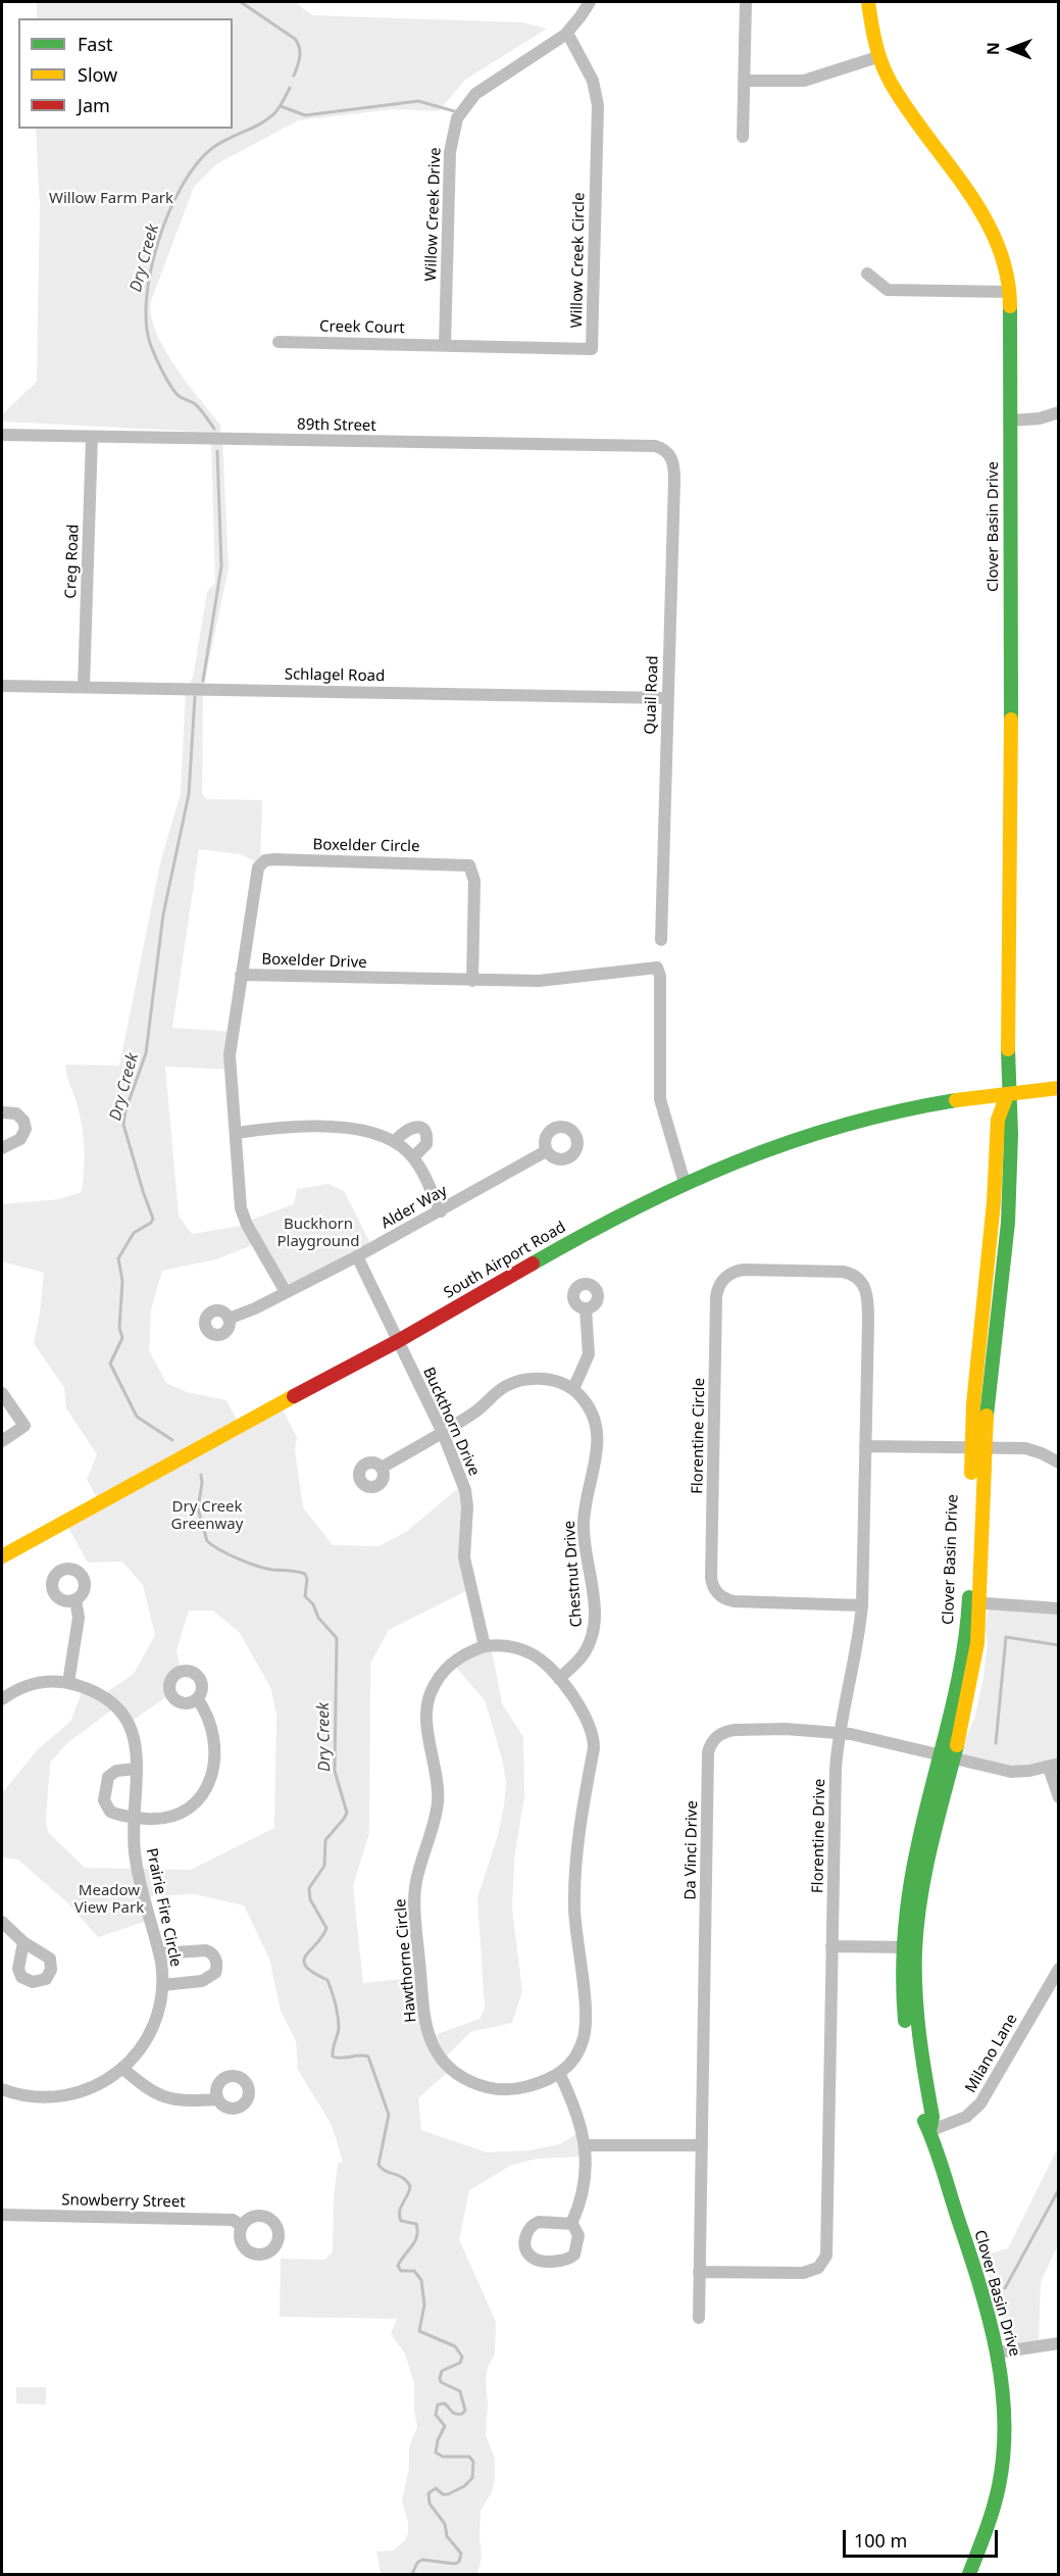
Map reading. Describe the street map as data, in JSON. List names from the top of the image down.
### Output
{
  "streets": {
    "street": [
      "Willow Creek Drive",
      "Willow Creek Circle",
      "Creek Court",
      "89th Street",
      "Clover Basin Drive",
      "Creg Road",
      "Schlagel Road",
      "Quail Road",
      "Boxelder Circle",
      "Boxelder Drive",
      "Alder Way",
      "South Airport Road",
      "Buckthorn Drive",
      "Florentine Circle",
      "Chestnut Drive",
      "Florentine Drive",
      "Da Vinci Drive",
      "Prairie Fire Circle",
      "Hawthorne Circle",
      "Milano Lane",
      "Snowberry Street"
    ]
  },
  "crossings": [
    ["Willow Creek Drive", "Willow Creek Circle"],
    ["Willow Creek Drive", "Creek Court"],
    ["Willow Creek Circle", "Creek Court"],
    ["89th Street", "Creg Road"],
    ["89th Street", "Quail Road"],
    ["Clover Basin Drive", "South Airport Road"],
    ["Clover Basin Drive", "Da Vinci Drive"],
    ["Clover Basin Drive", "Milano Lane"],
    ["Creg Road", "Schlagel Road"],
    ["Schlagel Road", "Quail Road"],
    ["Boxelder Circle", "Boxelder Drive"],
    ["Boxelder Drive", "Alder Way"],
    ["Boxelder Drive", "South Airport Road"],
    ["Alder Way", "Buckthorn Drive"],
    ["South Airport Road", "Buckthorn Drive"],
    ["Buckthorn Drive", "Hawthorne Circle"],
    ["Florentine Circle", "Florentine Drive"],
    ["Florentine Drive", "Da Vinci Drive"]
  ],
  "water": ["Dry Creek"],
  "parks": [
    "Willow Farm Park",
    "Buckhorn Playground",
    "Dry Creek Greenway",
    "Meadow View Park"
  ],
  "legend": ["Fast", "Slow", "Jam"],
  "scale_bar": "100 m",
  "north": "left"
}
